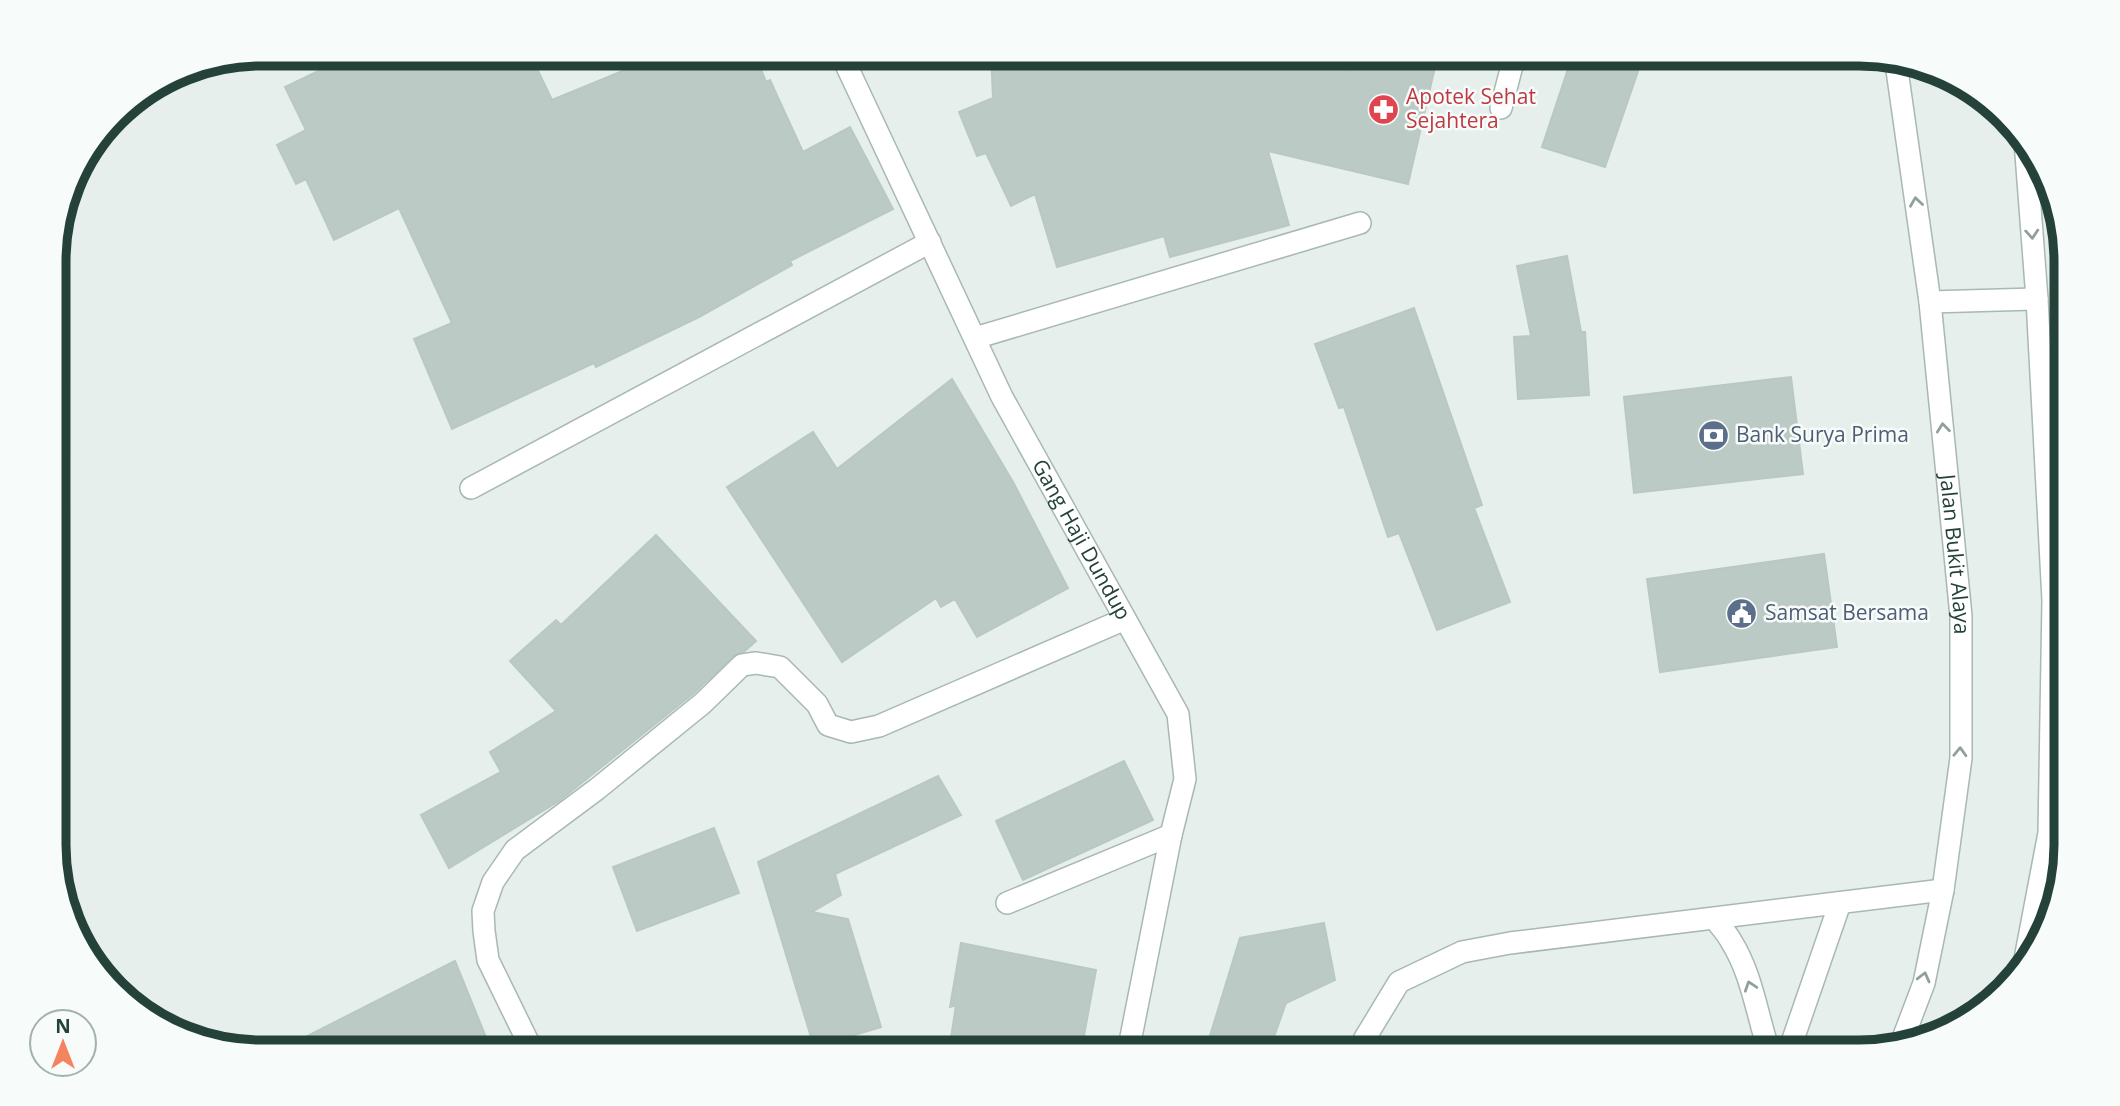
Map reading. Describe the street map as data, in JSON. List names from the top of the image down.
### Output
{
  "streets": {
    "street": ["Gang Haji Dundup", "Jalan Bukit Alaya"]
  },
  "places": {
    "pharmacy": ["Apotek Sehat Sejahtera"],
    "bank": ["Bank Surya Prima"],
    "public building": ["Samsat Bersama"]
  },
  "north": "top"
}
